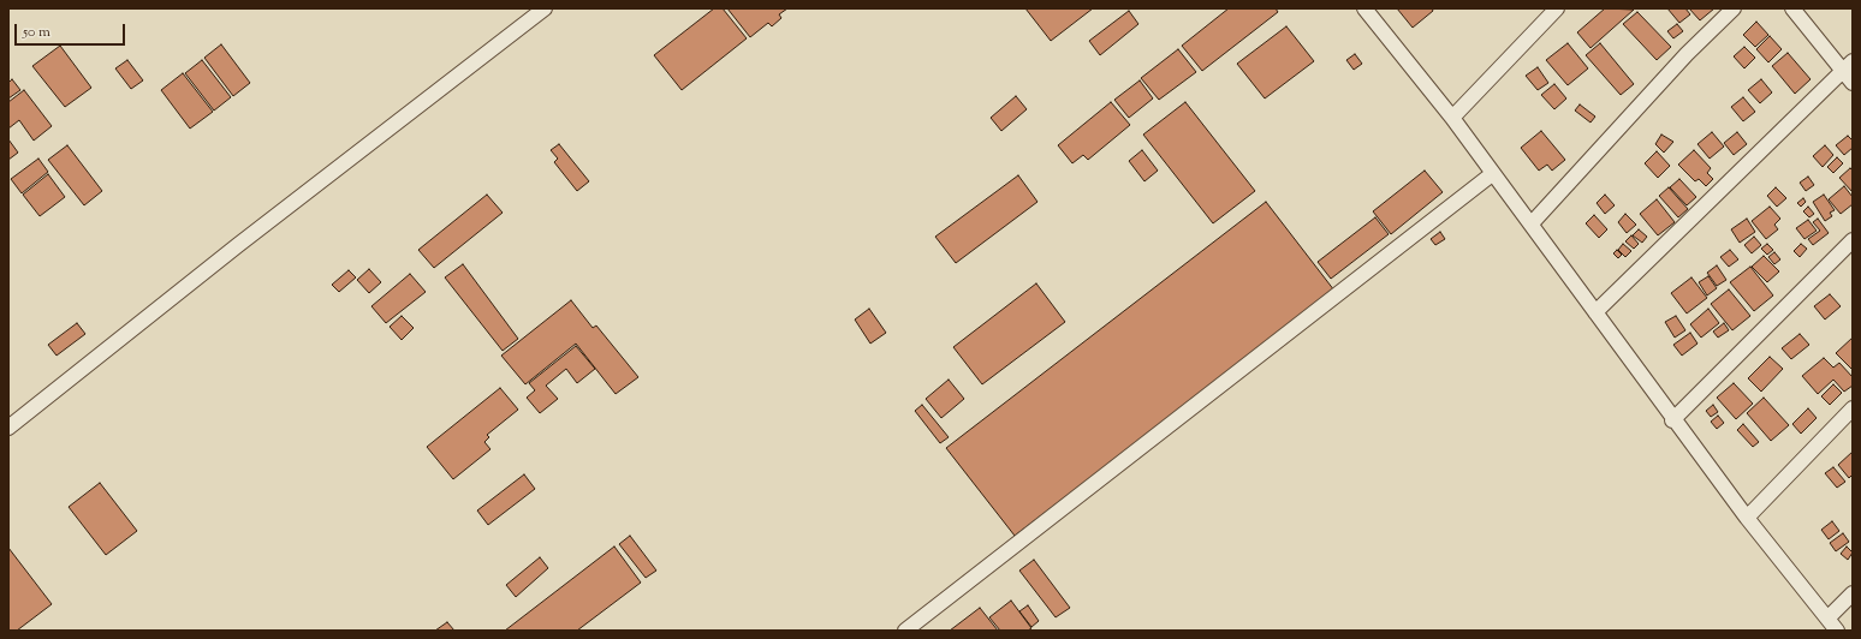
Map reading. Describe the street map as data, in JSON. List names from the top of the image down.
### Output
{
  "scale_bar": "50 m"
}
